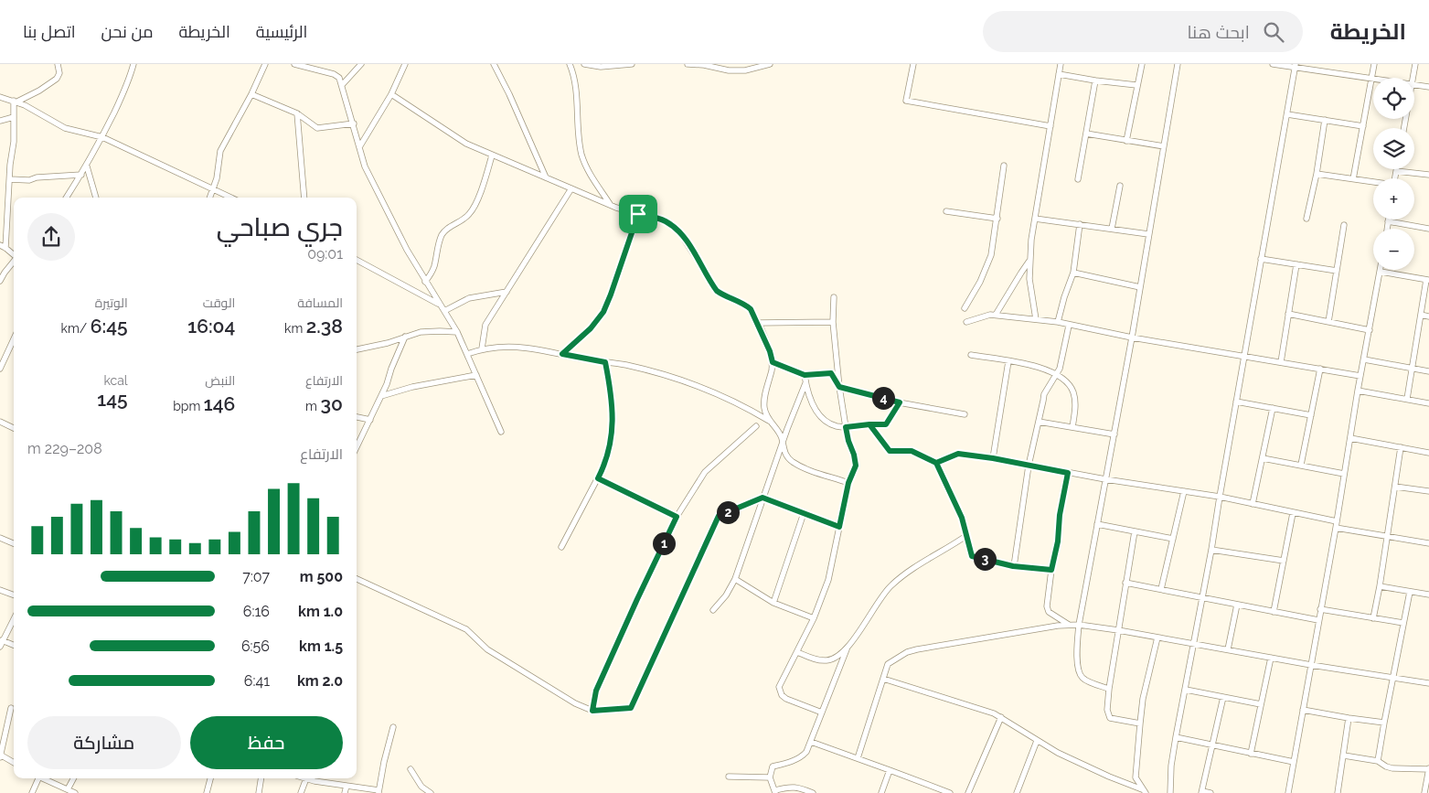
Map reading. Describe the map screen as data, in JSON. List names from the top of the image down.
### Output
{
  "page": {
    "header": "الخريطة",
    "search": "ابحث هنا",
    "nav": [
      "الرئيسية",
      "الخريطة",
      "من نحن",
      "اتصل بنا"
    ],
    "map_buttons": ["+", "−"],
    "heading": ["جري صباحي", "09:01"],
    "stats": [
      ["المسافة", "2.38 km"],
      ["الوقت", "16:04"],
      ["الوتيرة", "6:45 /km"],
      ["الارتفاع", "30 m"],
      ["النبض", "146 bpm"],
      ["kcal", "145"]
    ],
    "pins": [
      "4",
      "2",
      "1",
      "3"
    ],
    "chart": ["الارتفاع", "208–229 m"],
    "list": [
      {
        "name": "500 m",
        "note": "7:07"
      },
      {
        "name": "1.0 km",
        "note": "6:16"
      },
      {
        "name": "1.5 km",
        "note": "6:56"
      },
      {
        "name": "2.0 km",
        "note": "6:41"
      }
    ],
    "buttons": ["حفظ", "مشاركة"]
  }
}
